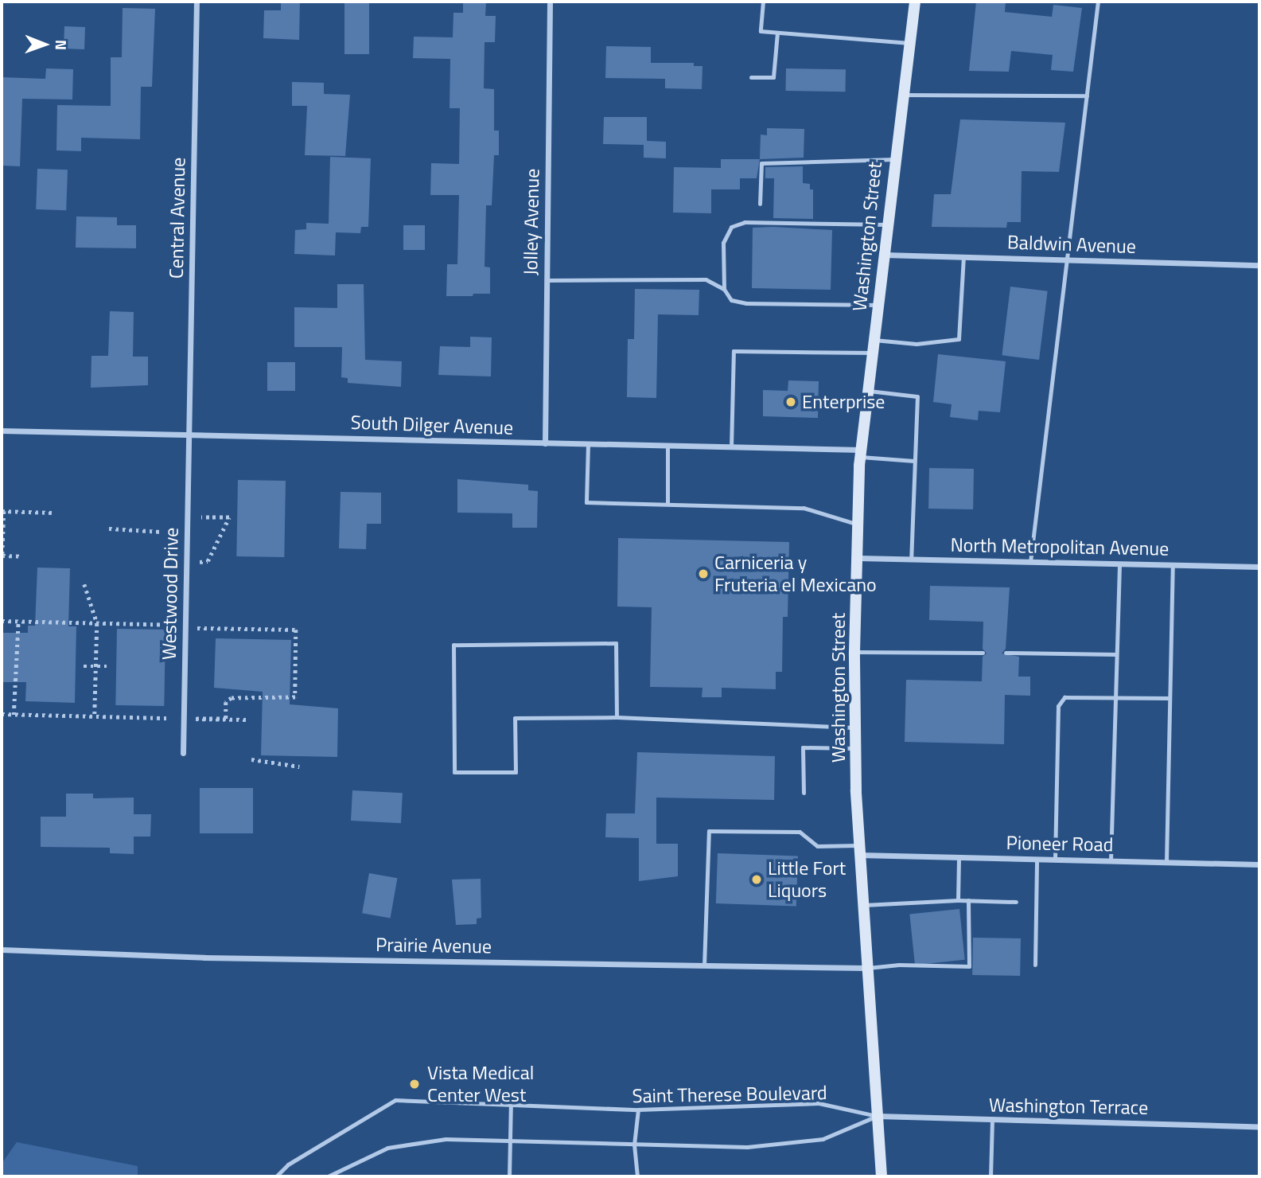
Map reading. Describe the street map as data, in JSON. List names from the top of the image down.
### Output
{
  "streets": {
    "main road": ["Washington Street"],
    "street": [
      "Central Avenue",
      "Jolley Avenue",
      "Baldwin Avenue",
      "South Dilger Avenue",
      "North Metropolitan Avenue",
      "Westwood Drive",
      "Pioneer Road",
      "Prairie Avenue",
      "Washington Terrace"
    ],
    "lane": ["Saint Therese Boulevard"]
  },
  "crossings": [
    ["Central Avenue", "South Dilger Avenue"],
    ["Central Avenue", "Westwood Drive"],
    ["Jolley Avenue", "South Dilger Avenue"],
    ["Washington Street", "Baldwin Avenue"],
    ["Washington Street", "South Dilger Avenue"],
    ["Washington Street", "North Metropolitan Avenue"],
    ["Washington Street", "Pioneer Road"],
    ["Washington Street", "Prairie Avenue"],
    ["Washington Street", "Saint Therese Boulevard"],
    ["Washington Street", "Washington Terrace"],
    ["South Dilger Avenue", "Westwood Drive"],
    ["Saint Therese Boulevard", "Washington Terrace"]
  ],
  "places": [
    "Enterprise",
    "Carniceria y Fruteria el Mexicano",
    "Little Fort Liquors",
    "Vista Medical Center West"
  ],
  "north": "right"
}
